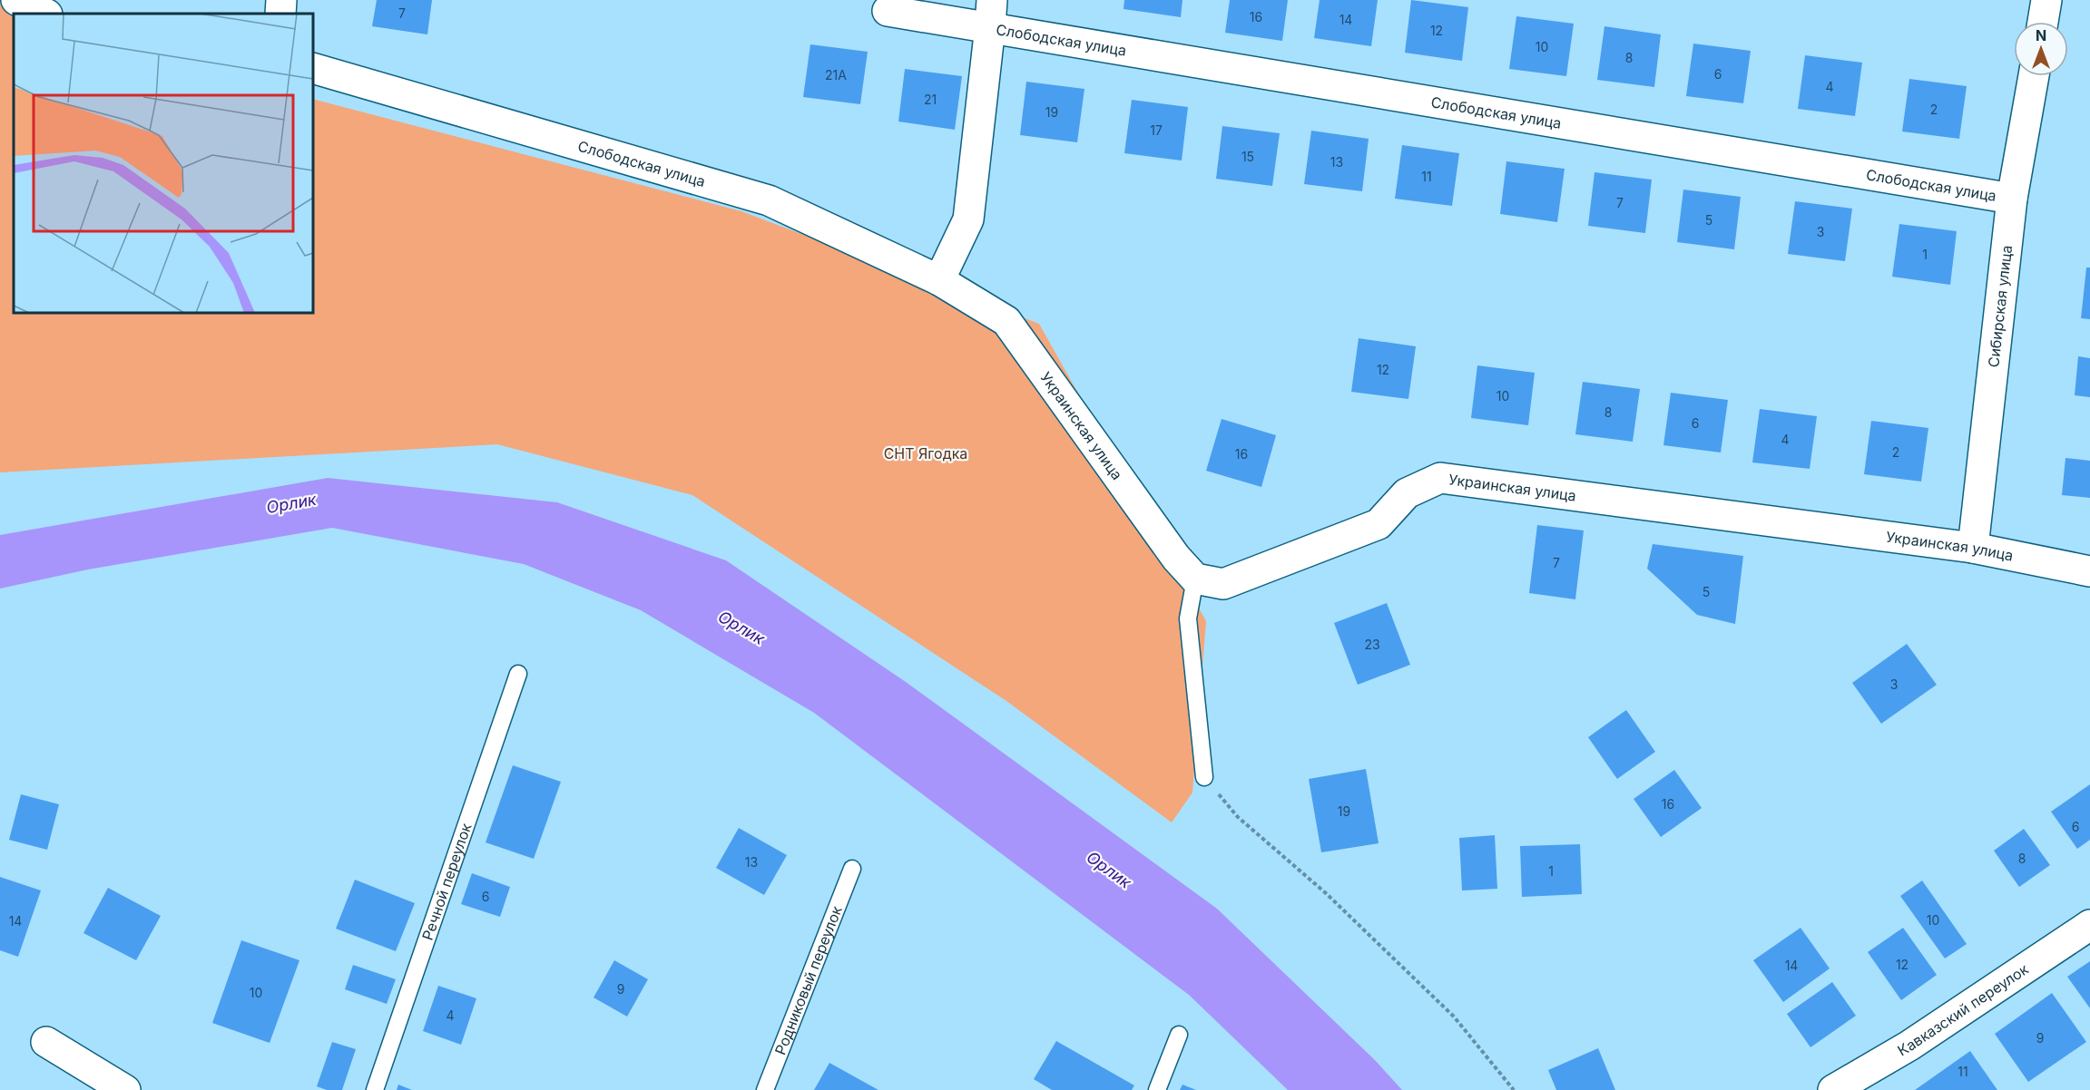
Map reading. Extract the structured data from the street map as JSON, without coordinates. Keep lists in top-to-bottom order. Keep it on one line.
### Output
{"streets":{"street":["Слободская улица","Сибирская улица","Украинская улица","Кавказский переулок"],"lane":["Речной переулок","Родниковый переулок"]},"crossings":[["Слободская улица","Сибирская улица"],["Слободская улица","Украинская улица"],["Сибирская улица","Украинская улица"]],"water":["Орлик"],"parks":["СНТ Ягодка"],"house_numbers":["7","16","14","12","10","8","6","21А","4","21","2","19","17","15","13","11","7","5","3","1","12","10","8","6","4","2","16","7","5","23","3","16","19","6","8","13","1","6","10","14","12","14","9","10","4","9","11"],"north":"top"}
